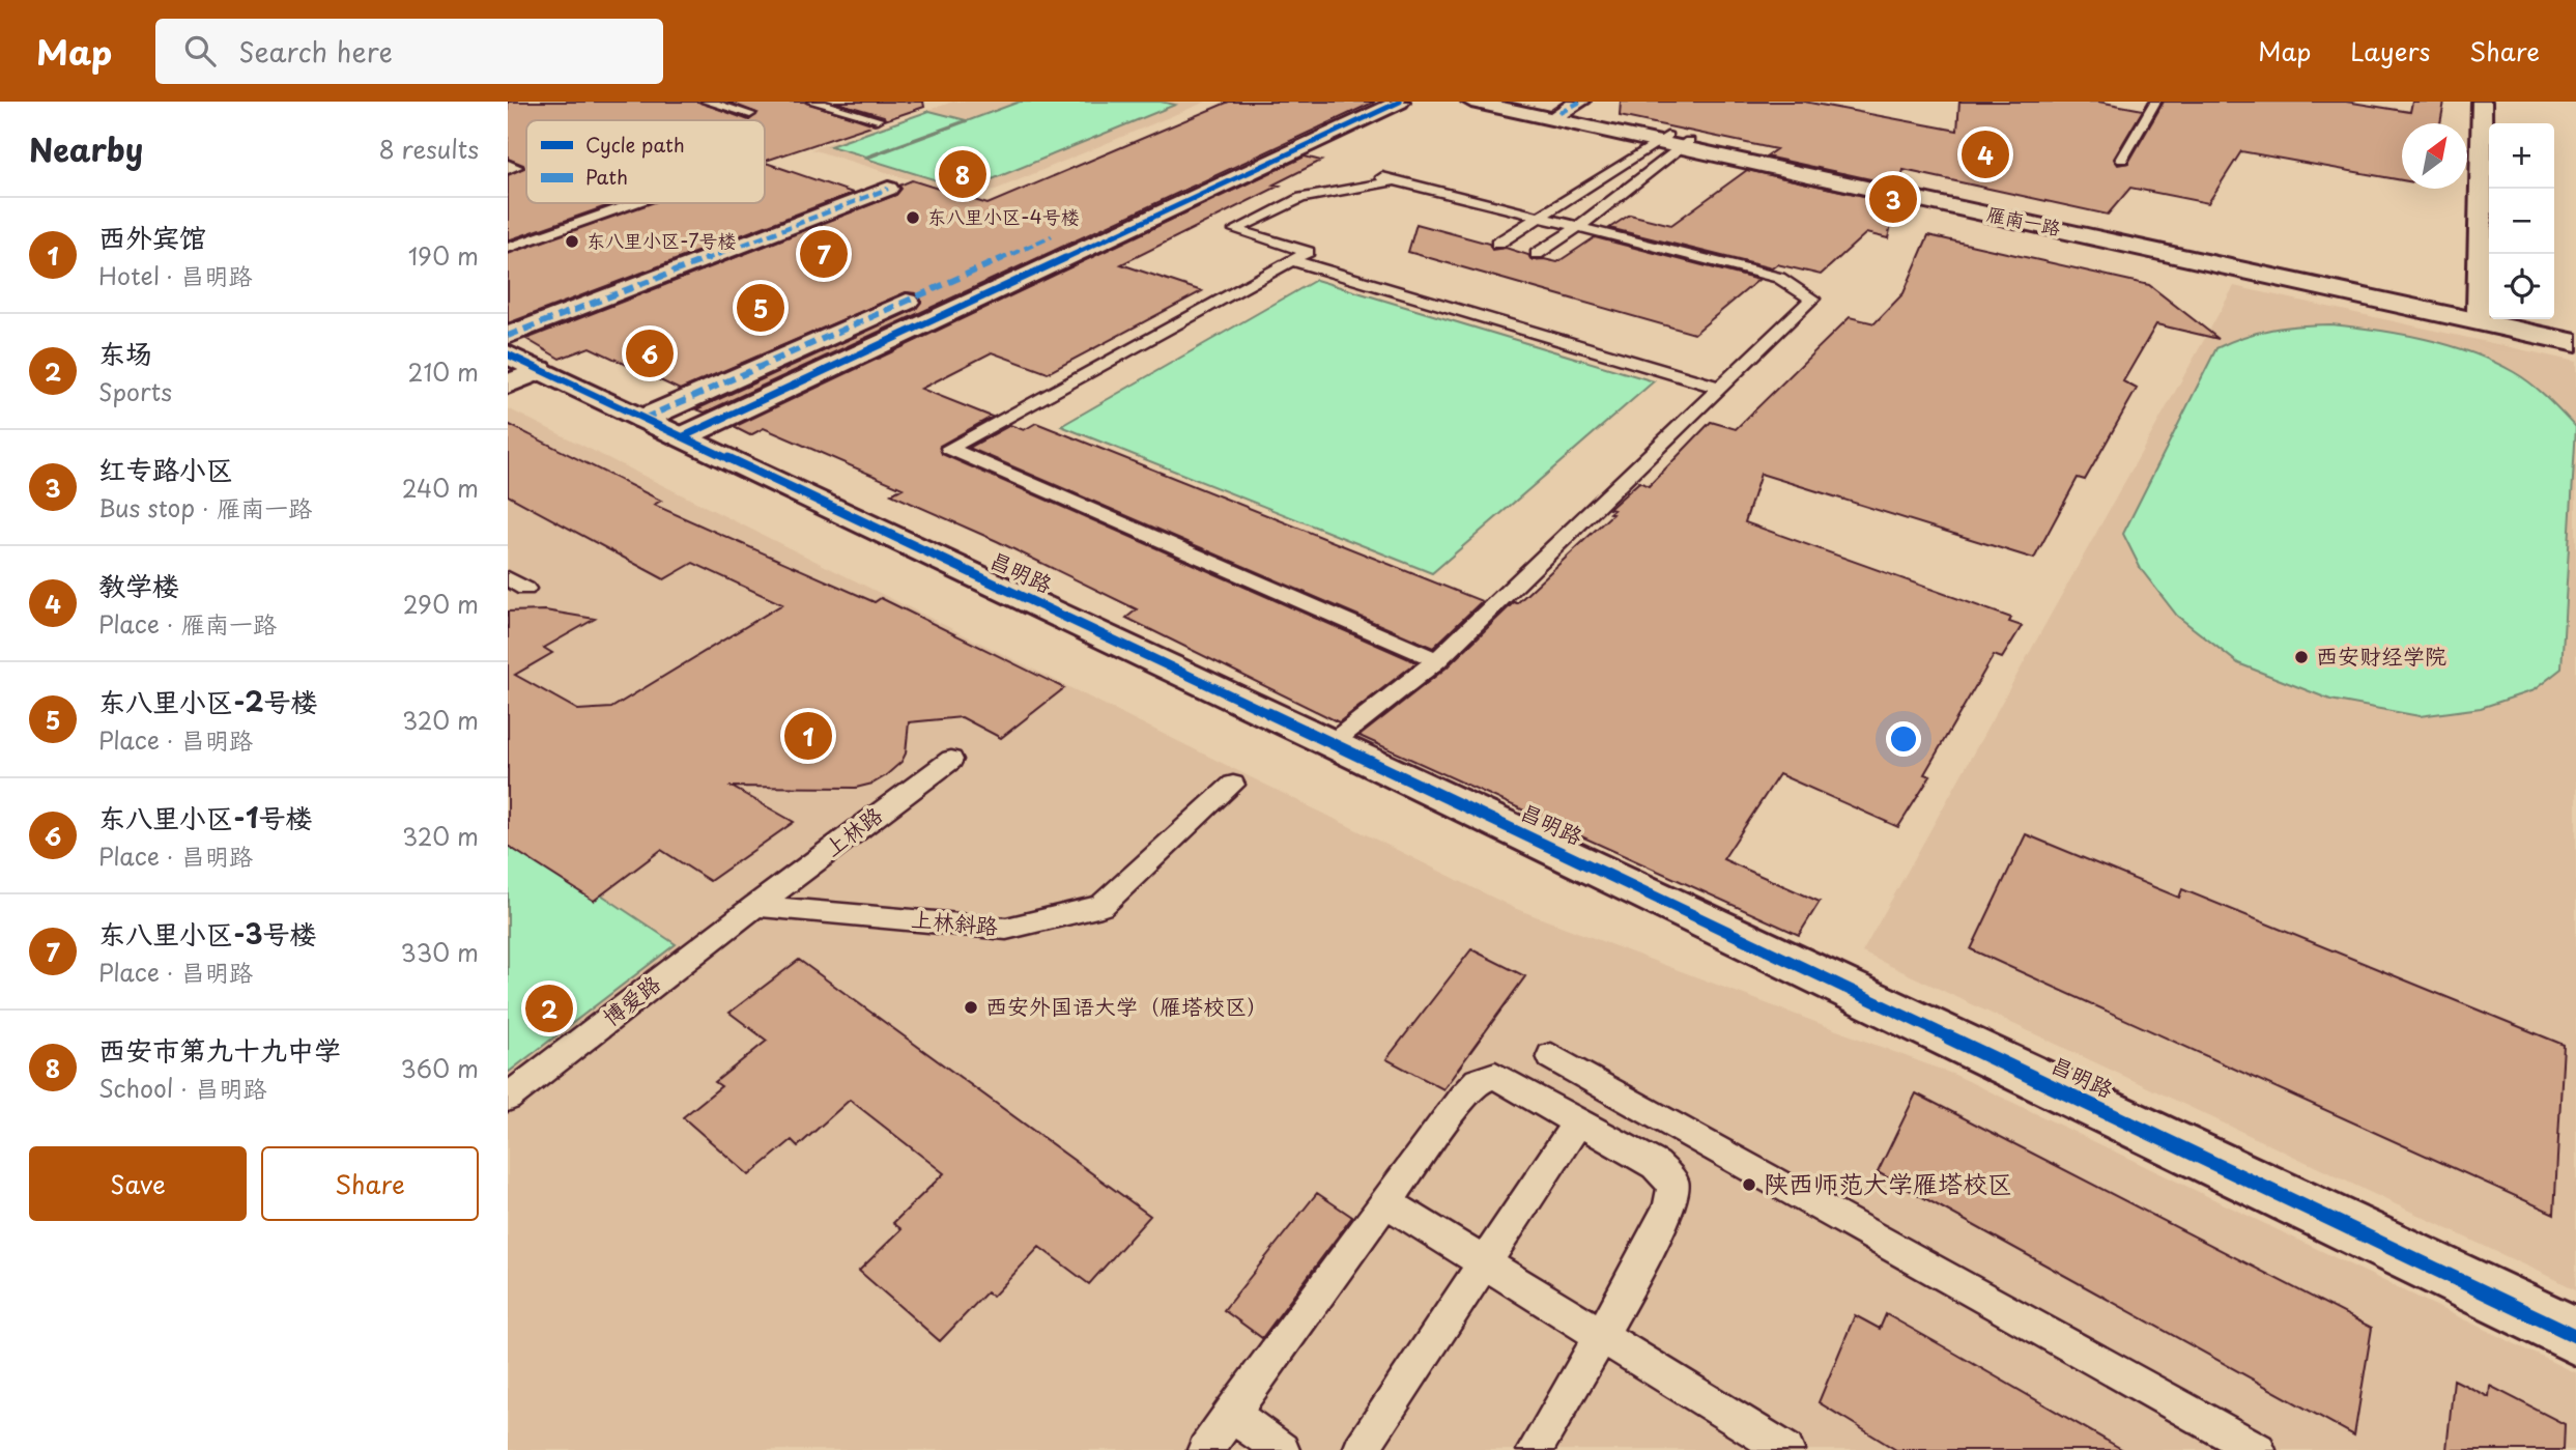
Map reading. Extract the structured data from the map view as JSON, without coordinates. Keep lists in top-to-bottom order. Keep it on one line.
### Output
{"streets":{"street":["雁南一路","昌明路"],"lane":["上林路","上林斜路","博爱路"]},"crossings":[["上林路","上林斜路"],["上林路","博爱路"],["上林斜路","博爱路"]],"places":["东八里小区-4号楼","东八里小区-7号楼","西安财经学院","西安外国语大学（雁塔校区）","陕西师范大学雁塔校区"],"legend":["Cycle path","Path"],"north":"top right","page":{"header":"Map","search":"Search here","nav":["Map","Layers","Share"],"heading":["Nearby","8 results"],"map_buttons":["+","−"],"pins":["4","8","3","7","5","6","1","2"],"list":[{"mark":"1","name":"西外宾馆","note":"Hotel · 昌明路","value":"190 m"},{"mark":"2","name":"东场","note":"Sports","value":"210 m"},{"mark":"3","name":"红专路小区","note":"Bus stop · 雁南一路","value":"240 m"},{"mark":"4","name":"教学楼","note":"Place · 雁南一路","value":"290 m"},{"mark":"5","name":"东八里小区-2号楼","note":"Place · 昌明路","value":"320 m"},{"mark":"6","name":"东八里小区-1号楼","note":"Place · 昌明路","value":"320 m"},{"mark":"7","name":"东八里小区-3号楼","note":"Place · 昌明路","value":"330 m"},{"mark":"8","name":"西安市第九十九中学","note":"School · 昌明路","value":"360 m"}],"buttons":["Save","Share"]}}
